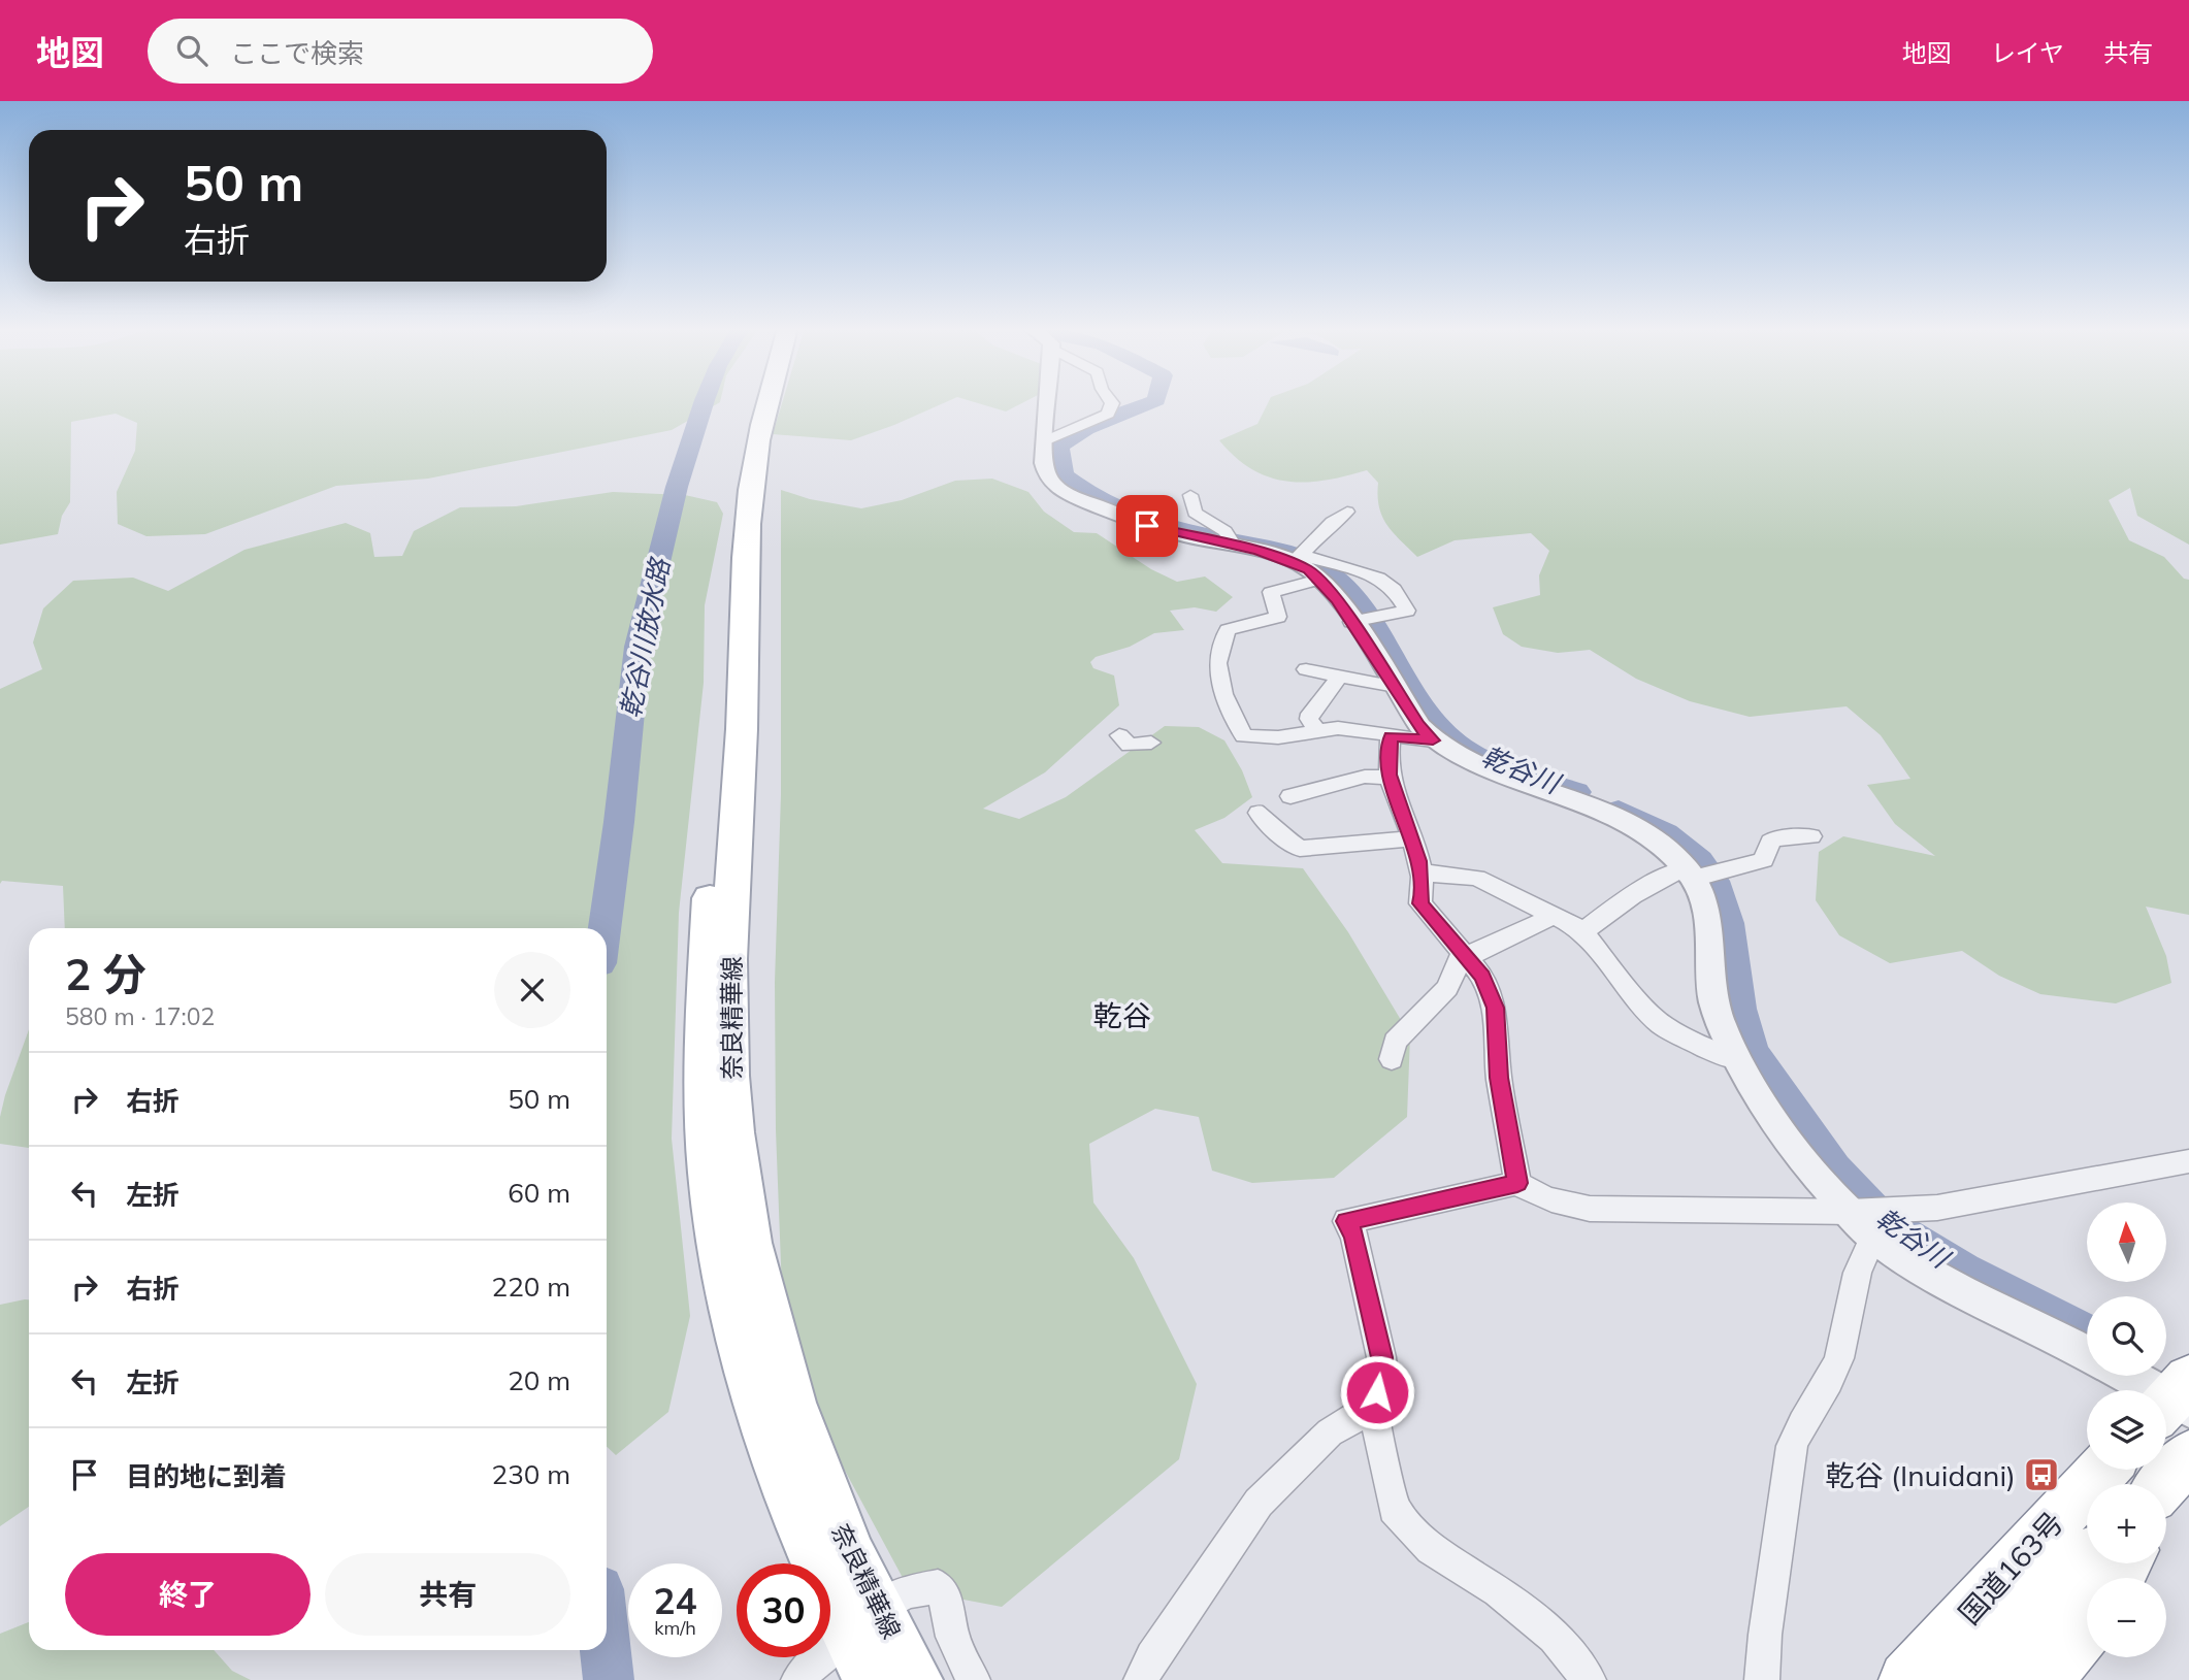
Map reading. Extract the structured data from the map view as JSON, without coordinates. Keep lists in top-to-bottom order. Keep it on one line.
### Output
{"streets":{"highway":["国道163号"],"main road":["奈良精華線"]},"districts":["乾谷"],"water":["乾谷川放水路","乾谷川"],"places":{"bus stop":["乾谷 (Inuidani)"]},"north":"top","page":{"header":"地図","search":"ここで検索","nav":["地図","レイヤ","共有"],"turn":["50 m","右折"],"heading":["2 分","580 m · 17:02"],"list":[{"name":"右折","value":"50 m"},{"name":"左折","value":"60 m"},{"name":"右折","value":"220 m"},{"name":"左折","value":"20 m"},{"name":"目的地に到着","value":"230 m"}],"map_buttons":["+","−"],"buttons":["終了","共有"],"speed":"24 km/h","limit":"30"}}
